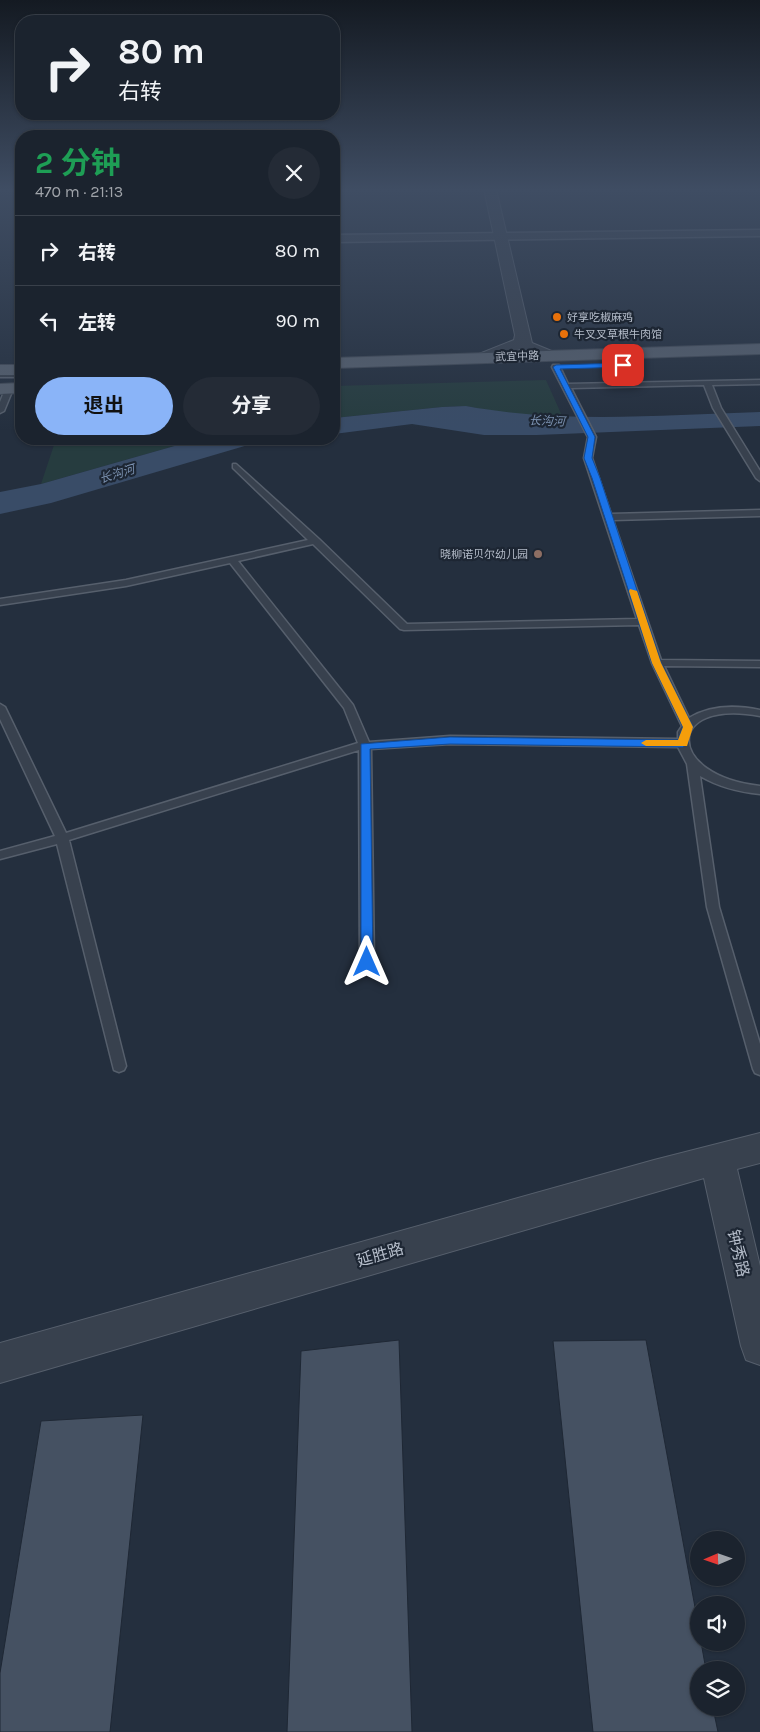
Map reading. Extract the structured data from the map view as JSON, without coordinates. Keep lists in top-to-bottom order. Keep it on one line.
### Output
{"streets":{"main road":["武宜中路"],"street":["钟秀路","延胜路"]},"crossings":[["钟秀路","延胜路"]],"water":["长沟河"],"places":["好享吃椒麻鸡","牛叉叉草根牛肉馆","晓柳诺贝尔幼儿园"],"north":"left","page":{"turn":["80 m","右转"],"heading":["2 分钟","470 m · 21:13"],"list":[{"name":"右转","value":"80 m"},{"name":"左转","value":"90 m"}],"buttons":["退出","分享"]}}
